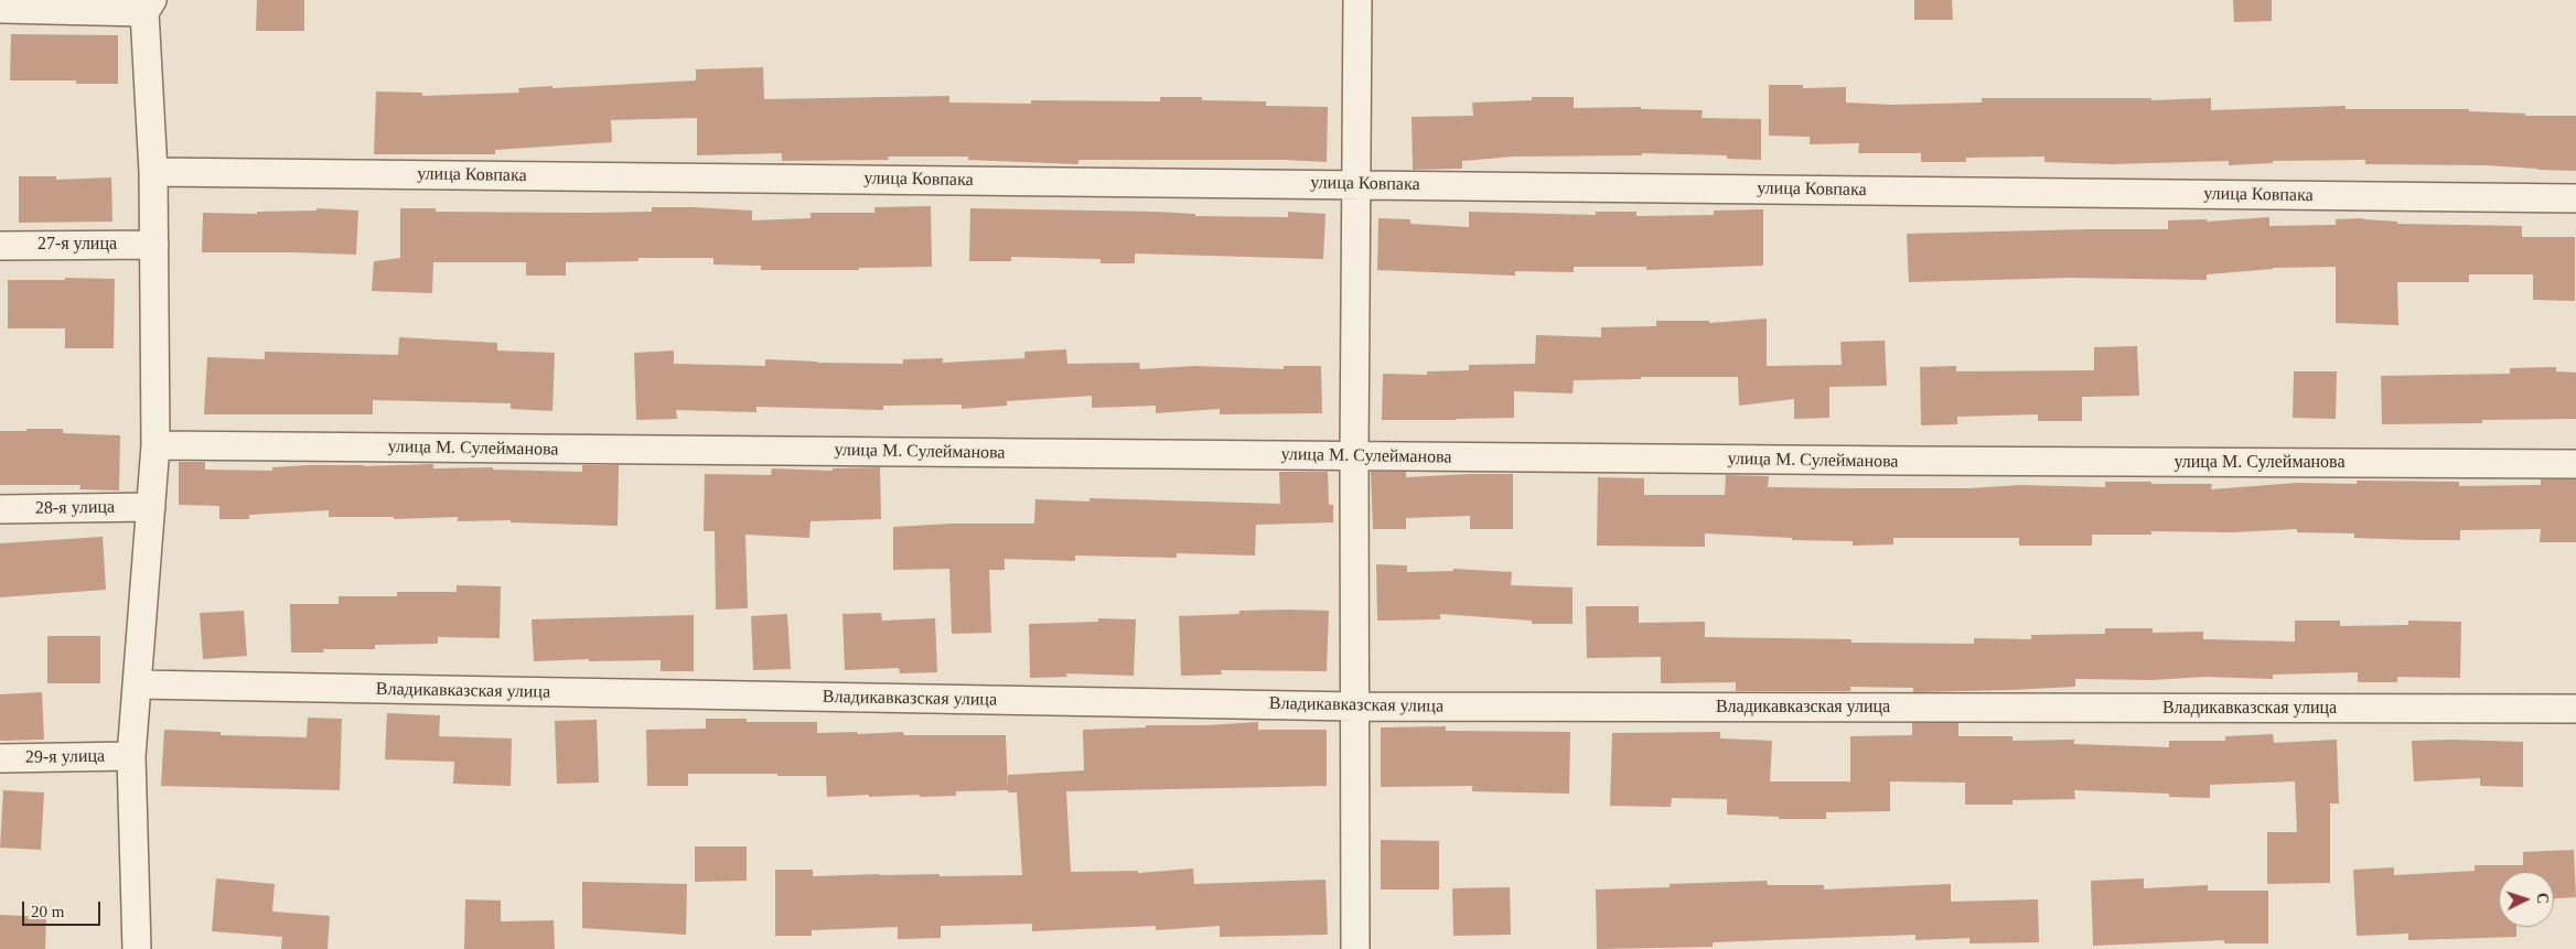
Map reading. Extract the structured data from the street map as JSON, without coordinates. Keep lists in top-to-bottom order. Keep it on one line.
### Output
{"streets":{"street":["улица Ковпака","27-я улица","улица М. Сулейманова","28-я улица","Владикавказская улица","29-я улица"]},"scale_bar":"20 m","north":"right"}
